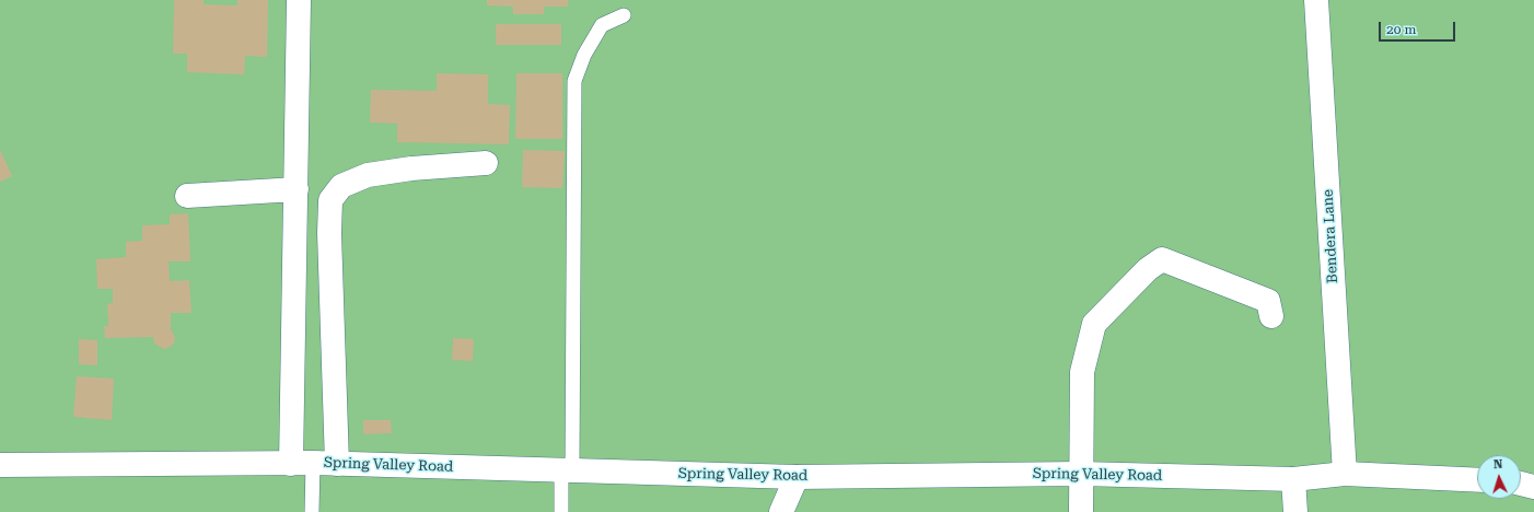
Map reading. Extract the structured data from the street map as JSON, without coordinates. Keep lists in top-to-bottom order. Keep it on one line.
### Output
{"streets":{"street":["Bendera Lane","Spring Valley Road"]},"crossings":[["Bendera Lane","Spring Valley Road"]],"scale_bar":"20 m","north":"top"}
